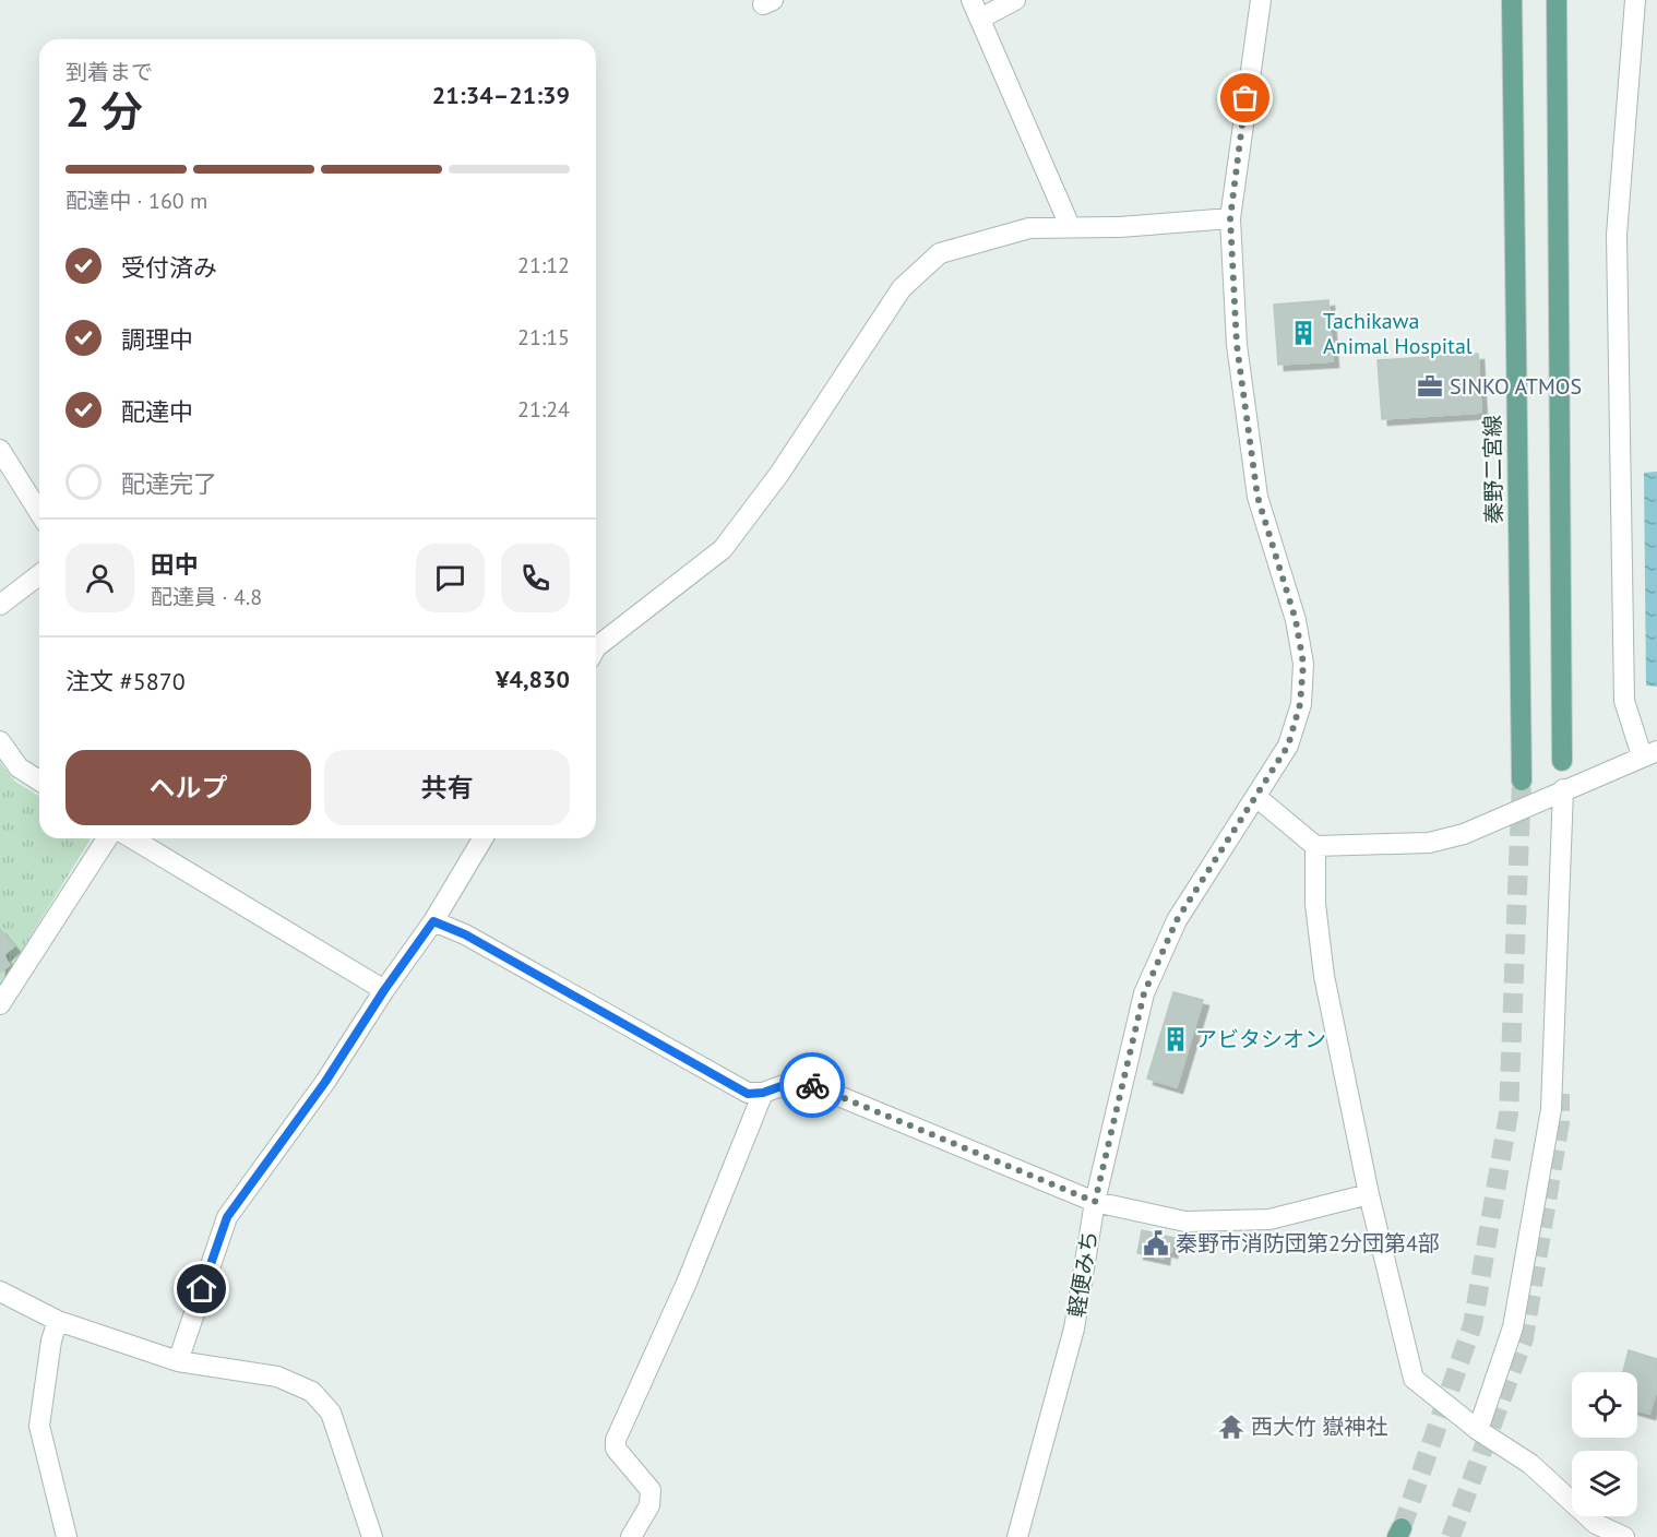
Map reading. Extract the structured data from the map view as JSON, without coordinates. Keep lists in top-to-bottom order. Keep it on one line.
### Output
{"streets":{"main road":["秦野二宮線"],"street":["軽便みち"]},"places":{"building":["Tachikawa Animal Hospital","アビタシオン"],"office":["SINKO ATMOS"],"public building":["秦野市消防団第2分団第4部"],"temple":["西大竹 嶽神社"]},"page":{"heading":["2 分","到着まで","21:34–21:39"],"panel":["田中","配達員 · 4.8","注文 #5870","¥4,830"],"bar":"配達中 · 160 m","list":[["受付済み","21:12"],["調理中","21:15"],["配達中","21:24"],"配達完了"],"buttons":["ヘルプ","共有"]}}
